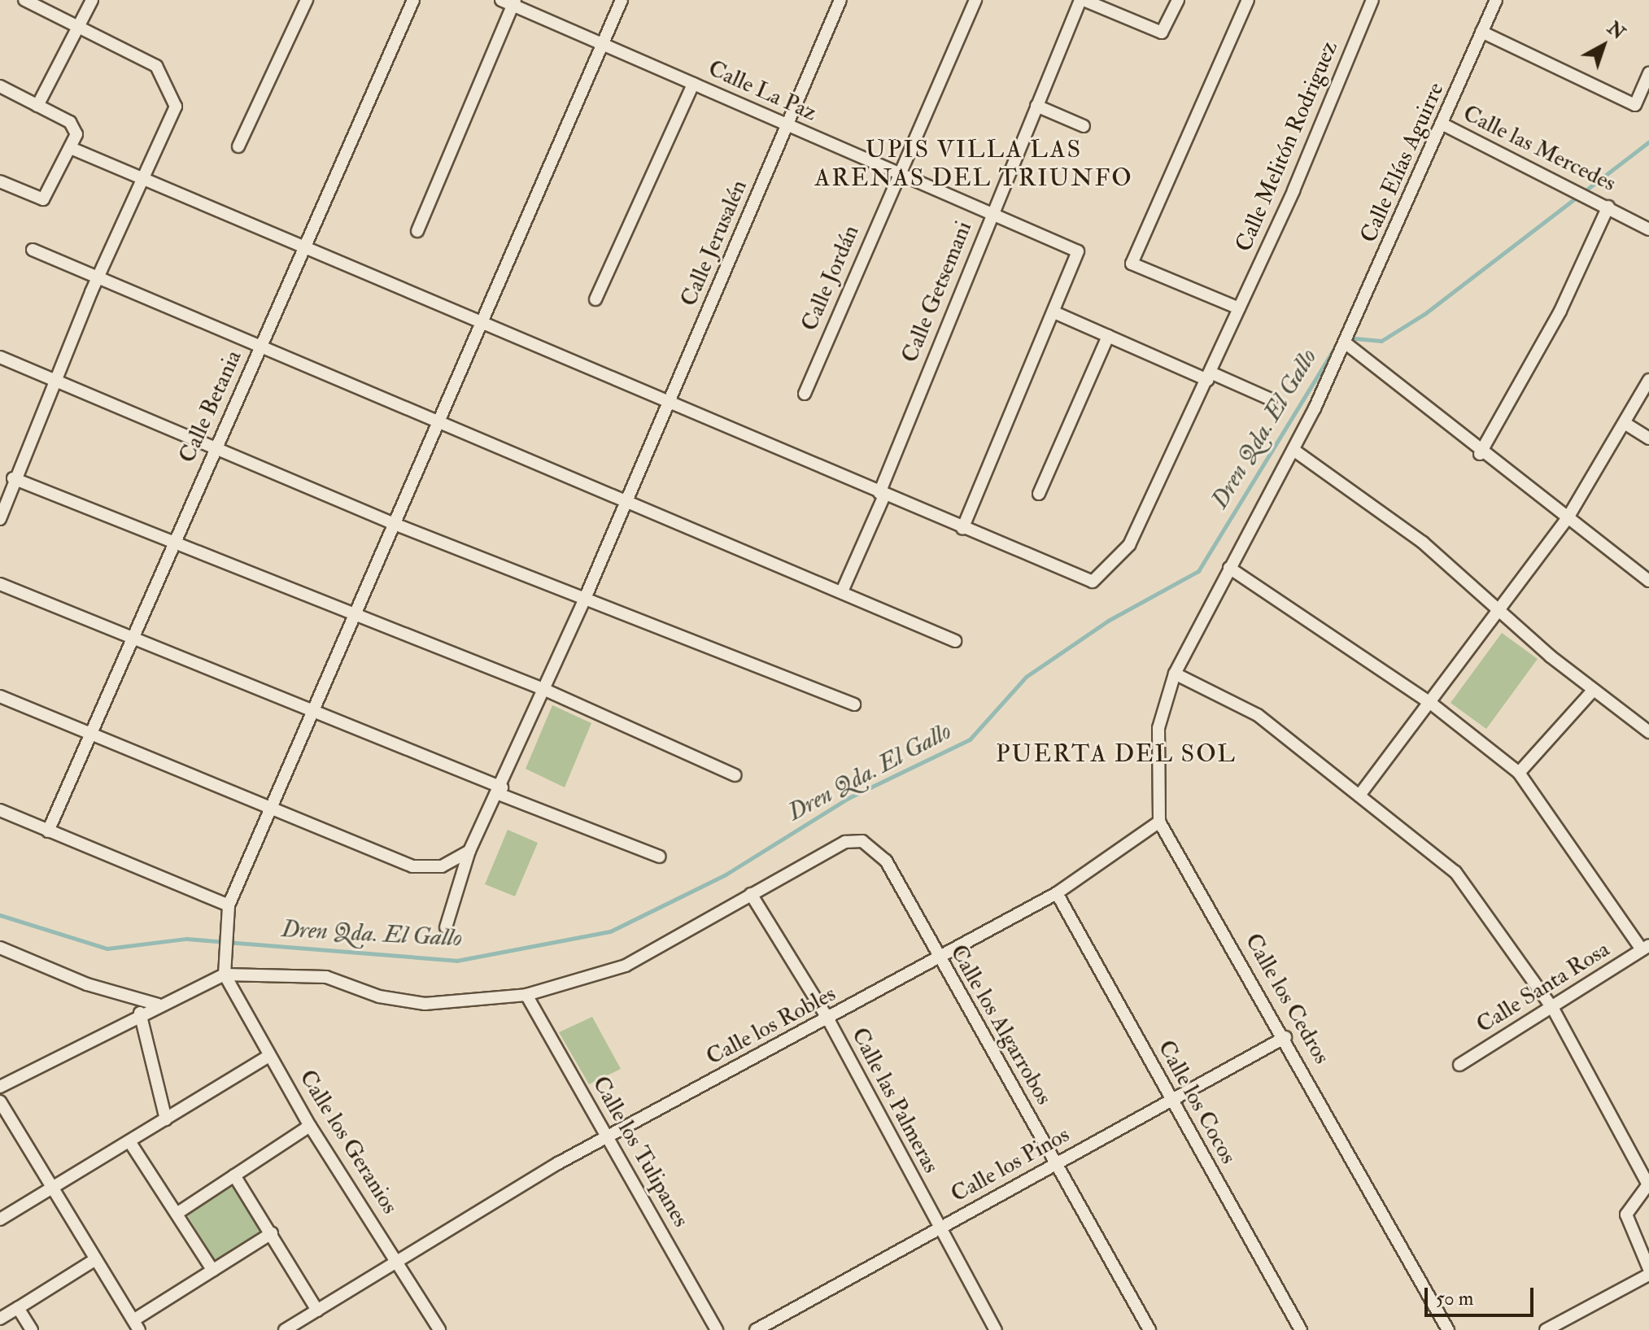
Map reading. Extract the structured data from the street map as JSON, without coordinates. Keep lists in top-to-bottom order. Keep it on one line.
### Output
{"streets":{"street":["Calle La Paz","Calle Melitón Rodriguez","Calle las Mercedes","Calle Elías Aguirre","Calle Jerusalén","Calle Jordán","Calle Getsemani","Calle Betania","Calle Santa Rosa","Calle los Cedros","Calle los Algarrobos","Calle los Robles","Calle las Palmeras","Calle los Cocos","Calle los Geranios","Calle los Tulipanes","Calle los Pinos"]},"crossings":[["Calle La Paz","Calle Jerusalén"],["Calle La Paz","Calle Jordán"],["Calle La Paz","Calle Getsemani"],["Calle las Mercedes","Calle Elías Aguirre"],["Calle Elías Aguirre","Calle los Cedros"],["Calle los Cedros","Calle los Robles"],["Calle los Cedros","Calle los Pinos"],["Calle los Algarrobos","Calle los Robles"],["Calle los Algarrobos","Calle las Palmeras"],["Calle los Algarrobos","Calle los Pinos"],["Calle los Robles","Calle las Palmeras"],["Calle los Robles","Calle los Cocos"],["Calle los Robles","Calle los Geranios"],["Calle los Robles","Calle los Tulipanes"],["Calle las Palmeras","Calle los Pinos"],["Calle los Cocos","Calle los Pinos"]],"districts":["UPIS VILLA LAS ARENAS DEL TRIUNFO","PUERTA DEL SOL"],"water":["Dren Qda. El Gallo"],"scale_bar":"50 m","north":"top right"}
